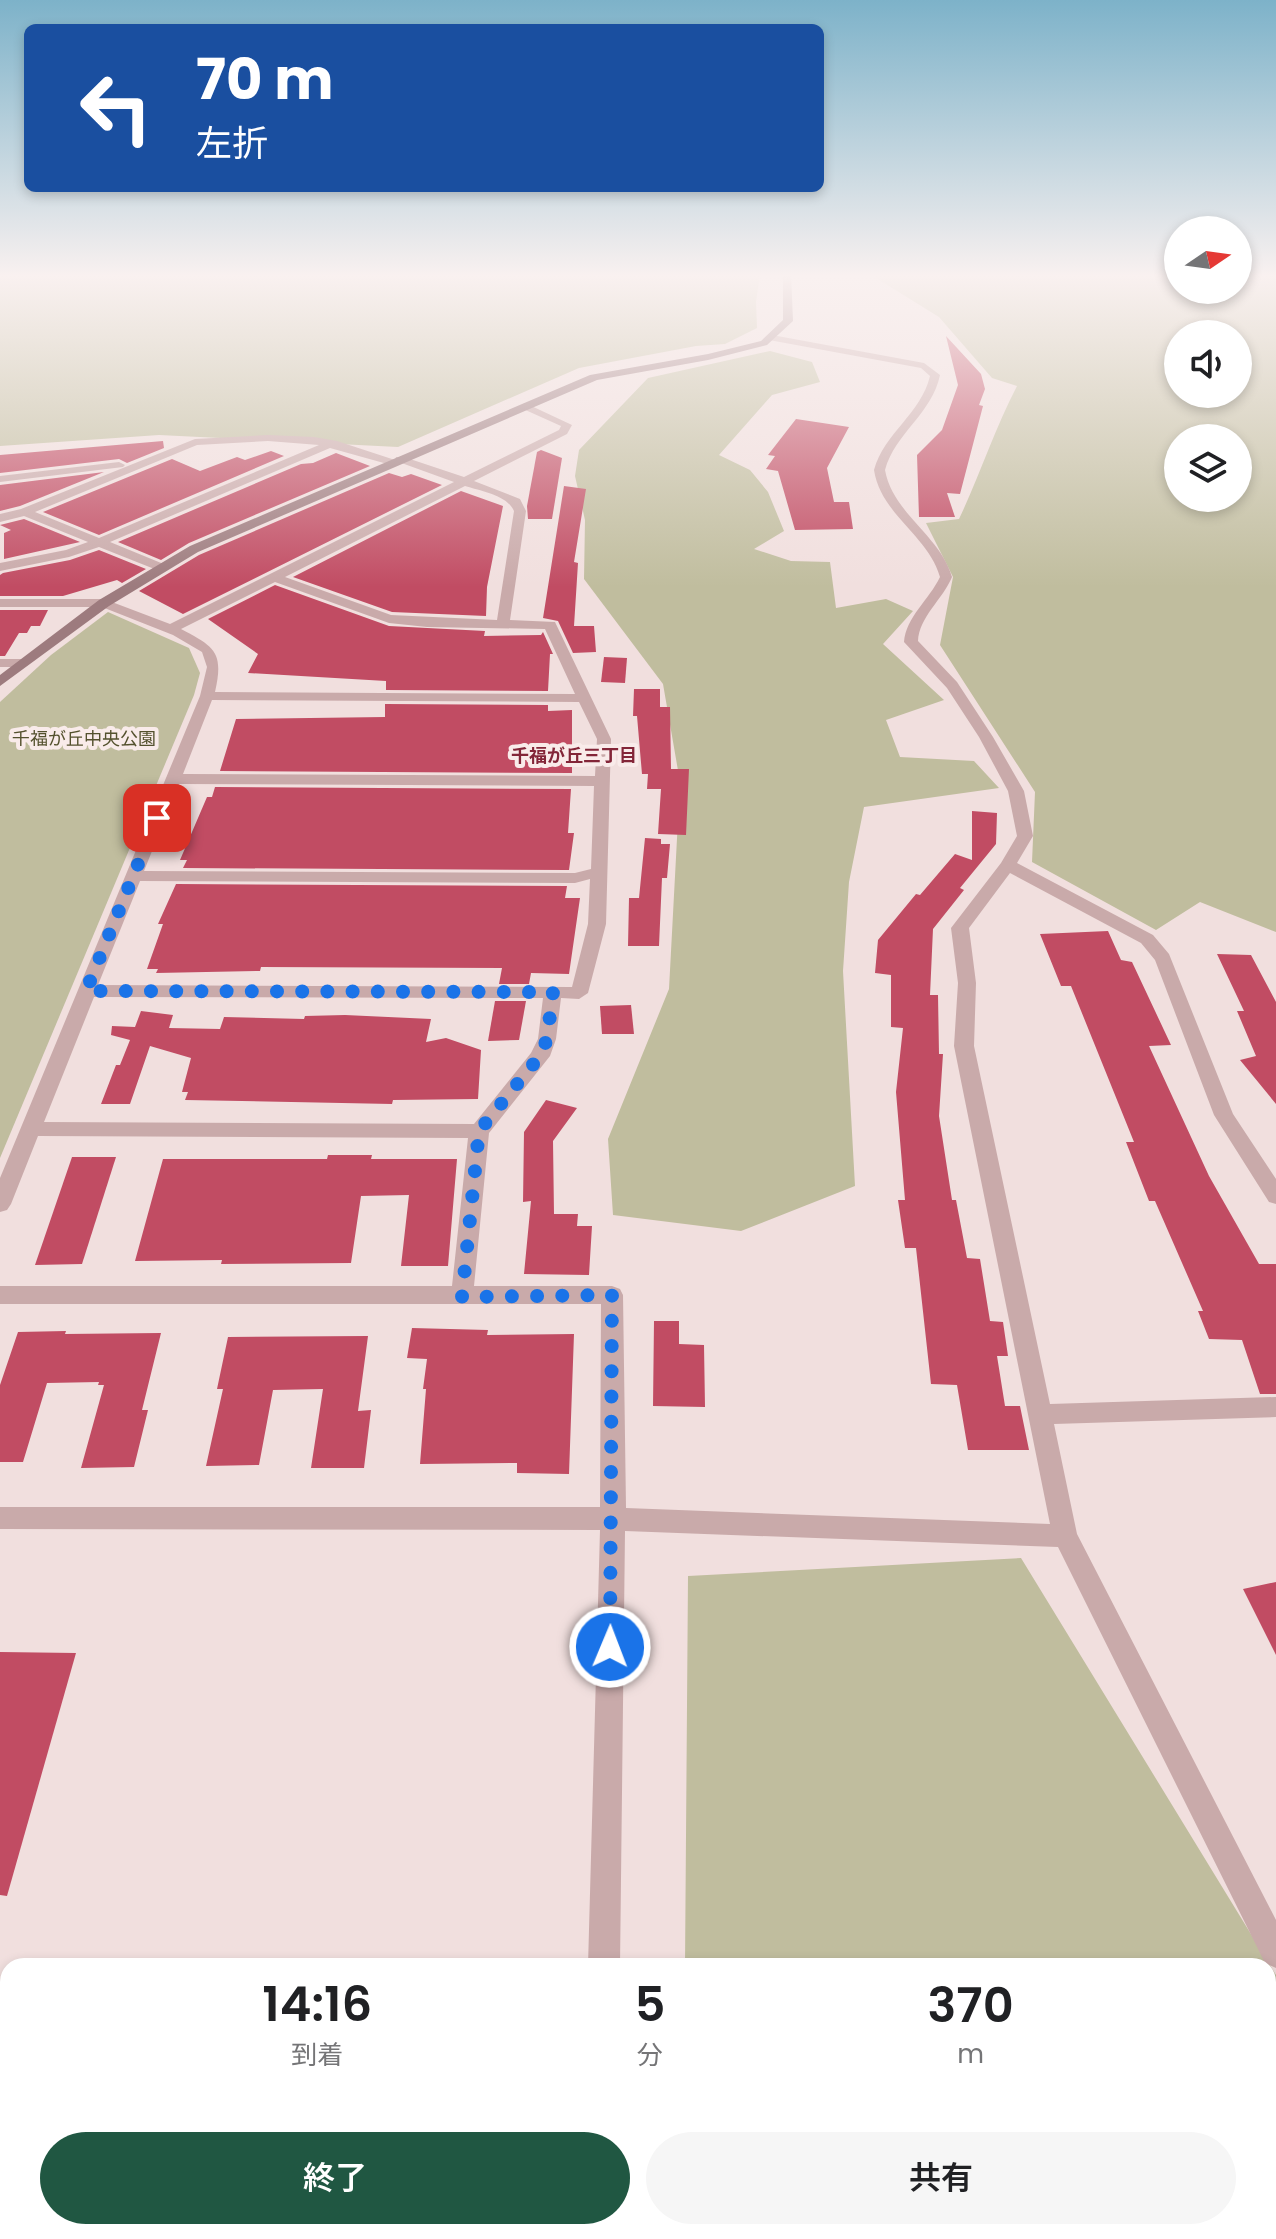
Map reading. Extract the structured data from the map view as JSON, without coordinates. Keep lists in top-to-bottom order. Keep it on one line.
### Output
{"districts":["千福が丘三丁目"],"parks":["千福が丘中央公園"],"north":"right","page":{"turn":["70 m","左折"],"eta":["14:16","到着","5","分","370","m"],"buttons":["終了","共有"]}}
